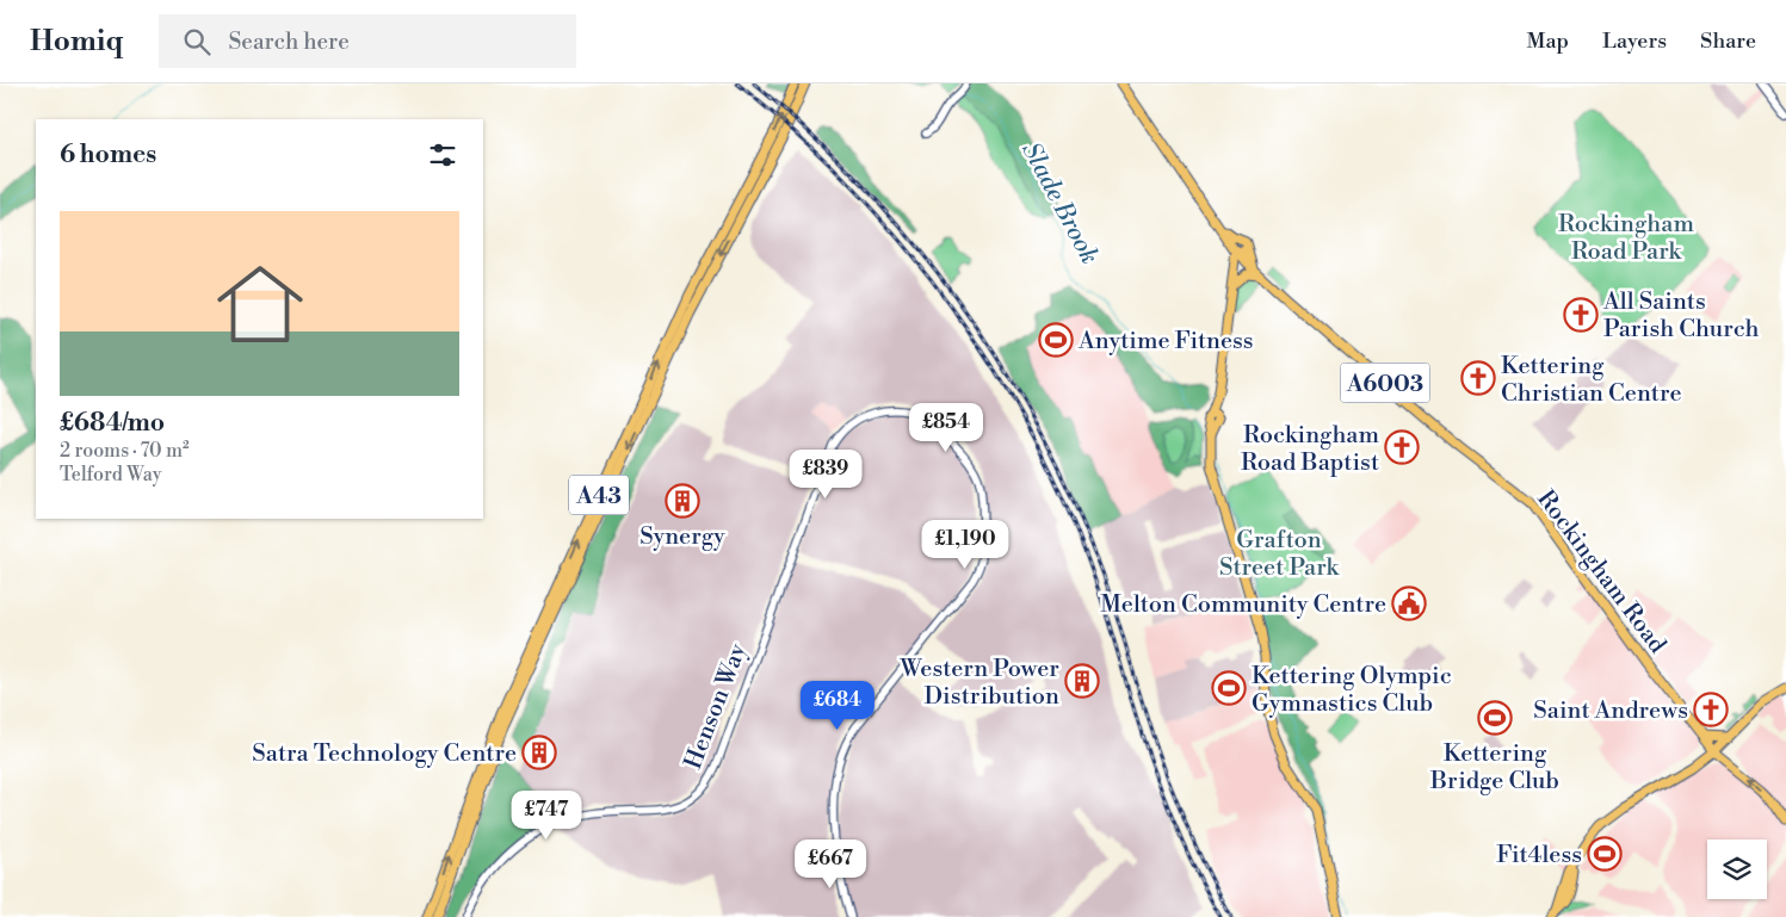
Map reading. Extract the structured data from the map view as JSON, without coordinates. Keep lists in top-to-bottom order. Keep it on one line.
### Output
{"streets":{"main road":["A6003","A43","Rockingham Road"],"street":["Henson Way"]},"water":["Slade Brook"],"parks":["Rockingham Road Park","Grafton Street Park"],"places":{"church":["All Saints Parish Church","Kettering Christian Centre","Rockingham Road Baptist","Saint Andrews"],"sports":["Anytime Fitness","Kettering Olympic Gymnastics Club","Kettering Bridge Club","Fit4less"],"building":["Synergy","Western Power Distribution","Satra Technology Centre"],"public building":["Melton Community Centre"]},"page":{"header":"Homiq","search":"Search here","nav":["Map","Layers","Share"],"heading":"6 homes","list":[{"name":"£684/mo","note":"2 rooms · 70 m² · Telford Way"}],"price":["£854","£839","£1,190","£684","£747","£667"]}}
